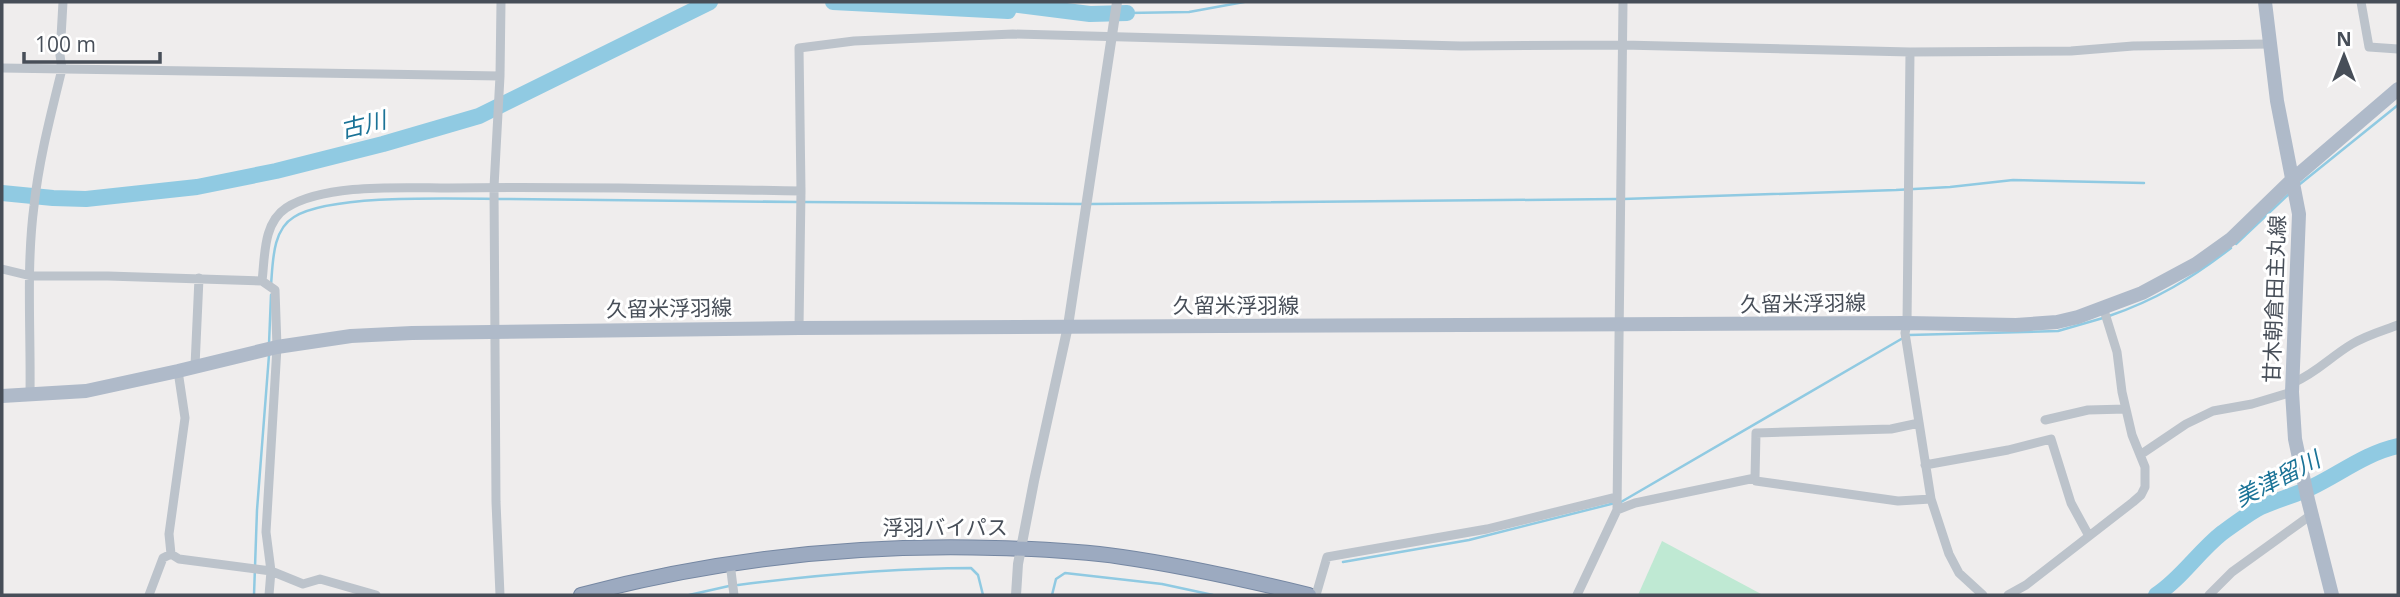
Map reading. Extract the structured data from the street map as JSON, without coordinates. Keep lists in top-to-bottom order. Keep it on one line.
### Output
{"streets":{"highway":["浮羽バイパス"],"main road":["甘木朝倉田主丸線","久留米浮羽線"]},"crossings":[["甘木朝倉田主丸線","久留米浮羽線"]],"water":["古川","美津留川"],"scale_bar":"100 m","north":"top"}
